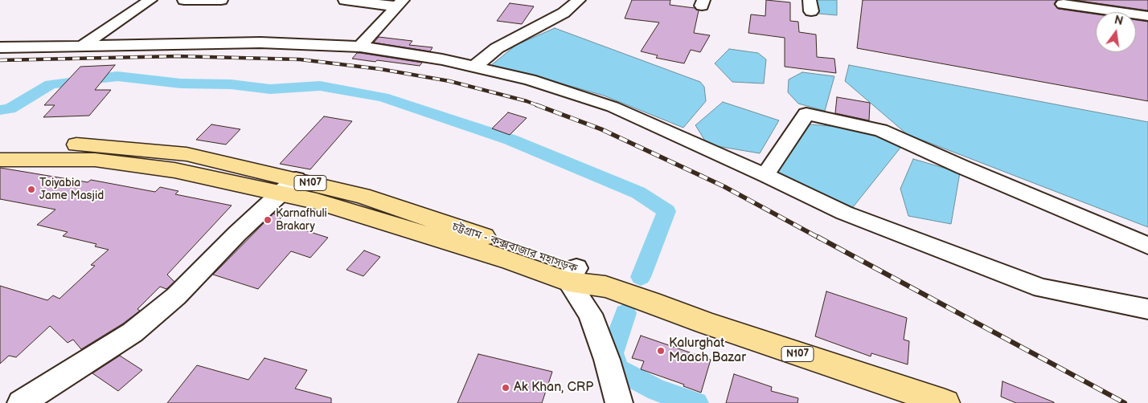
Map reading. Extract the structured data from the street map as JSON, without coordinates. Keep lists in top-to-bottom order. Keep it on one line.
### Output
{"streets":{"highway":["N107","চট্টগ্রাম - কক্সবাজার মহাসড়ক"]},"places":["Toiyabia Jame Masjid","Karnafhuli Brakary","Kalurghat Maach Bazar","Ak Khan, CRP"],"north":"top"}
